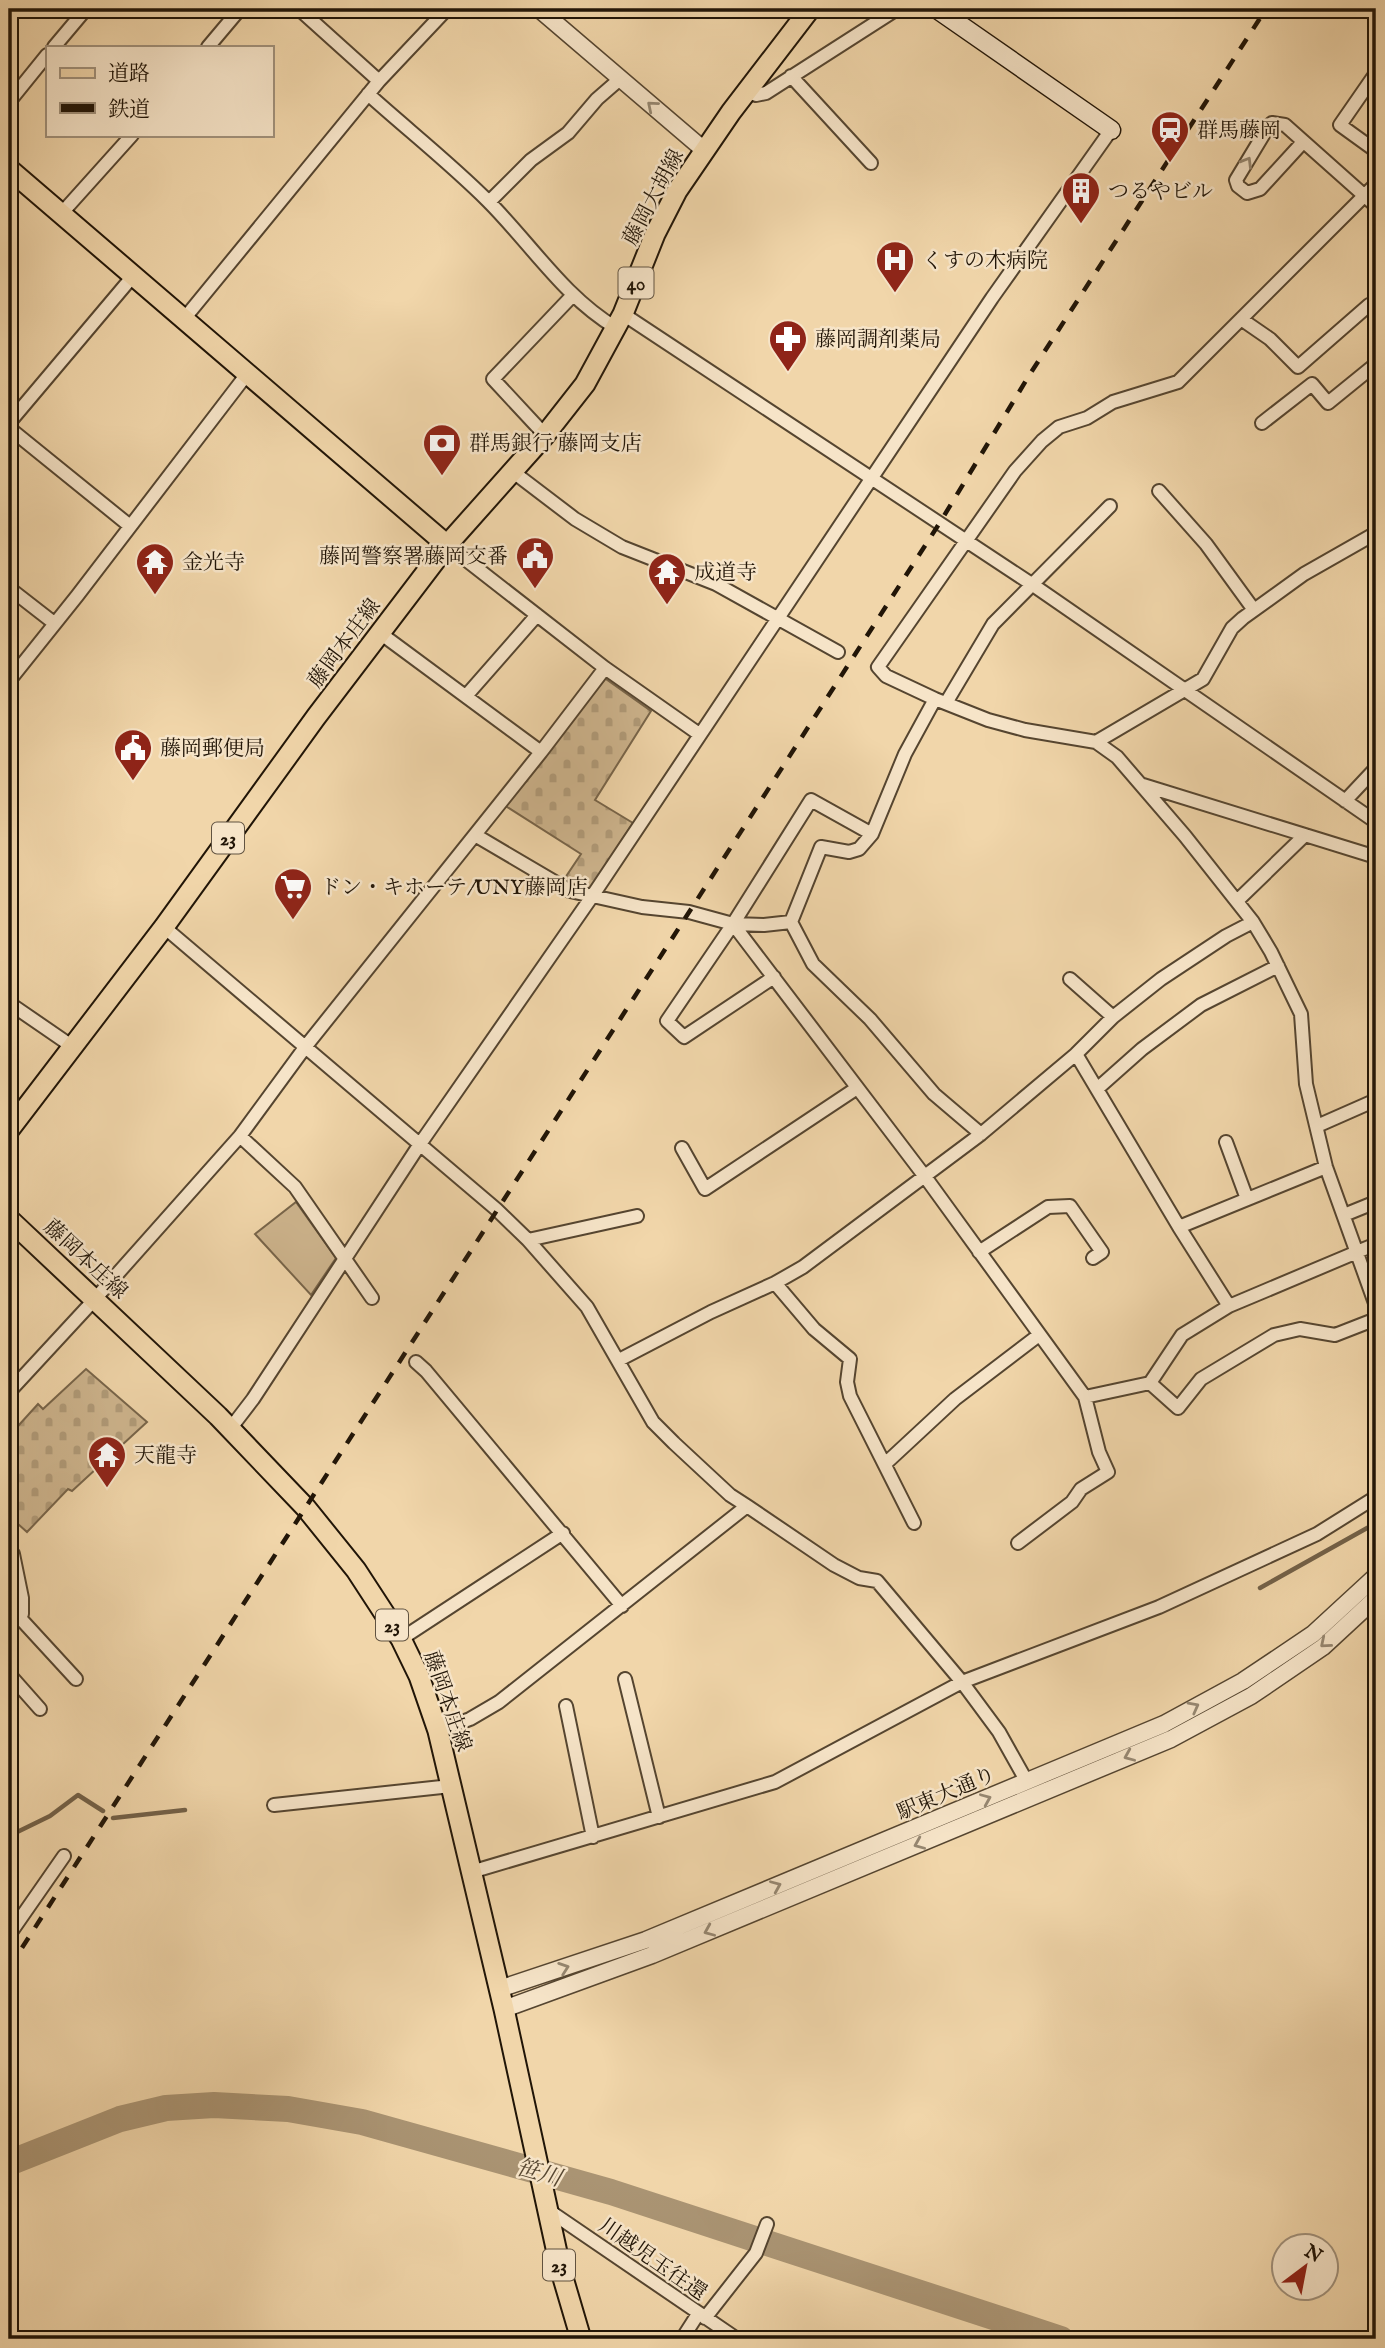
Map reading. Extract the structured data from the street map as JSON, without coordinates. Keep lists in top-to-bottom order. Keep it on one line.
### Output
{"streets":{"main road":["藤岡大胡線","40","藤岡本庄線","23"],"street":["駅東大通り","川越児玉往還"]},"crossings":[["藤岡大胡線","藤岡本庄線"],["藤岡本庄線","駅東大通り"],["藤岡本庄線","川越児玉往還"]],"water":["笹川"],"places":{"station":["群馬藤岡"],"building":["つるやビル"],"hospital":["くすの木病院"],"pharmacy":["藤岡調剤薬局"],"bank":["群馬銀行 藤岡支店"],"public building":["藤岡警察署藤岡交番","藤岡郵便局"],"temple":["金光寺","成道寺","天龍寺"],"supermarket":["ドン・キホーテ/UNY藤岡店"]},"legend":["道路","鉄道"],"north":"top right"}
